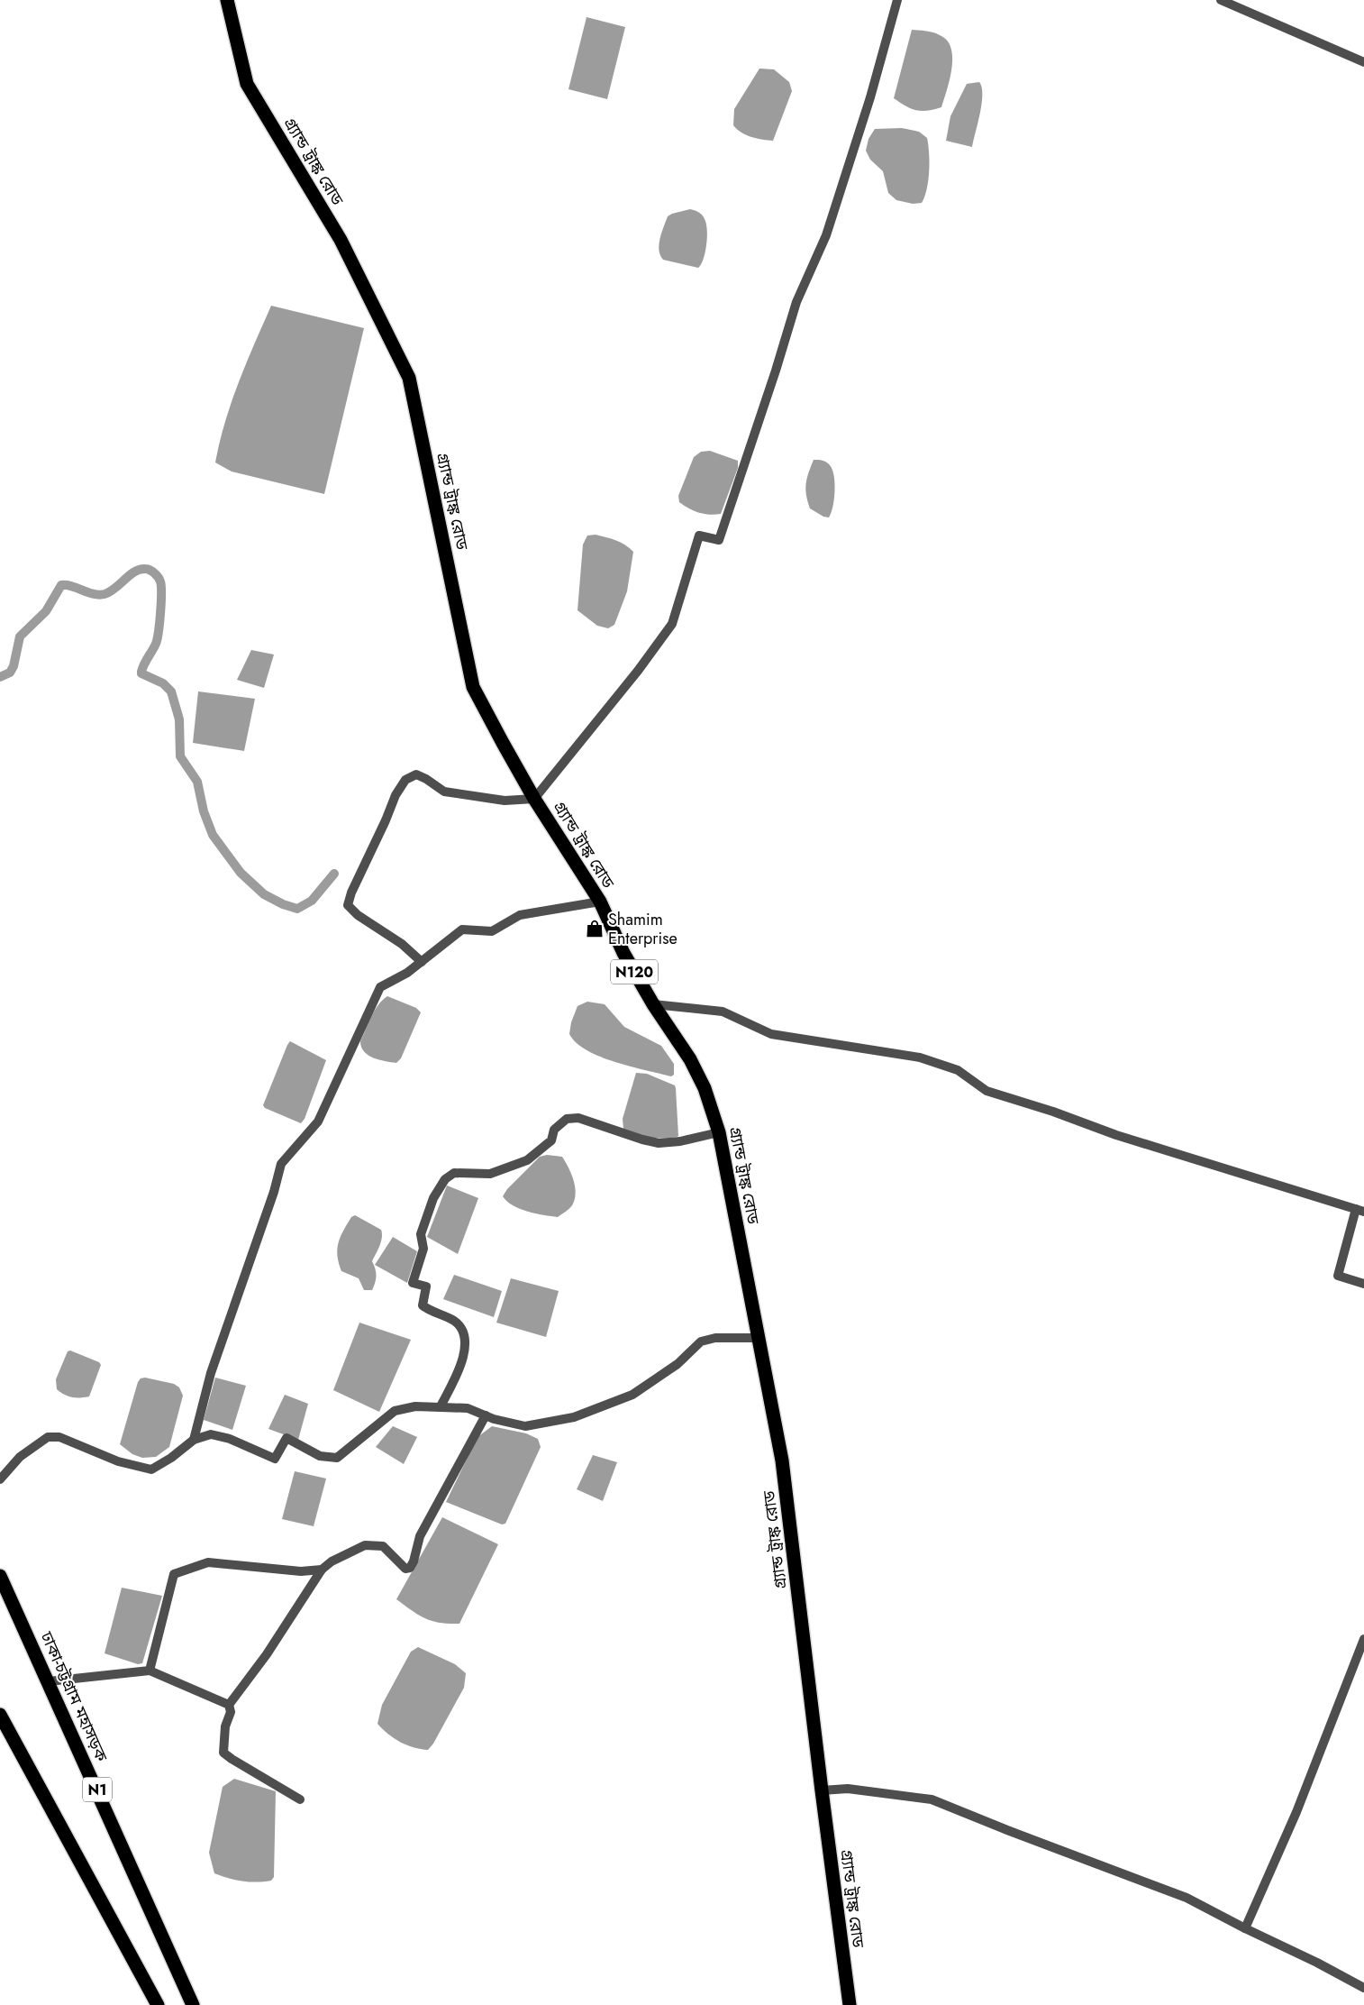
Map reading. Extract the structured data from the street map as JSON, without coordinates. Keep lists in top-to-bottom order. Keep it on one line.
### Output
{"streets":{"highway":["গ্র্যান্ড ট্রাঙ্ক রোড","N120","ঢাকা-চট্টগ্রাম মহাসড়ক","N1"]},"places":{"shop":["Shamim Enterprise"]}}
